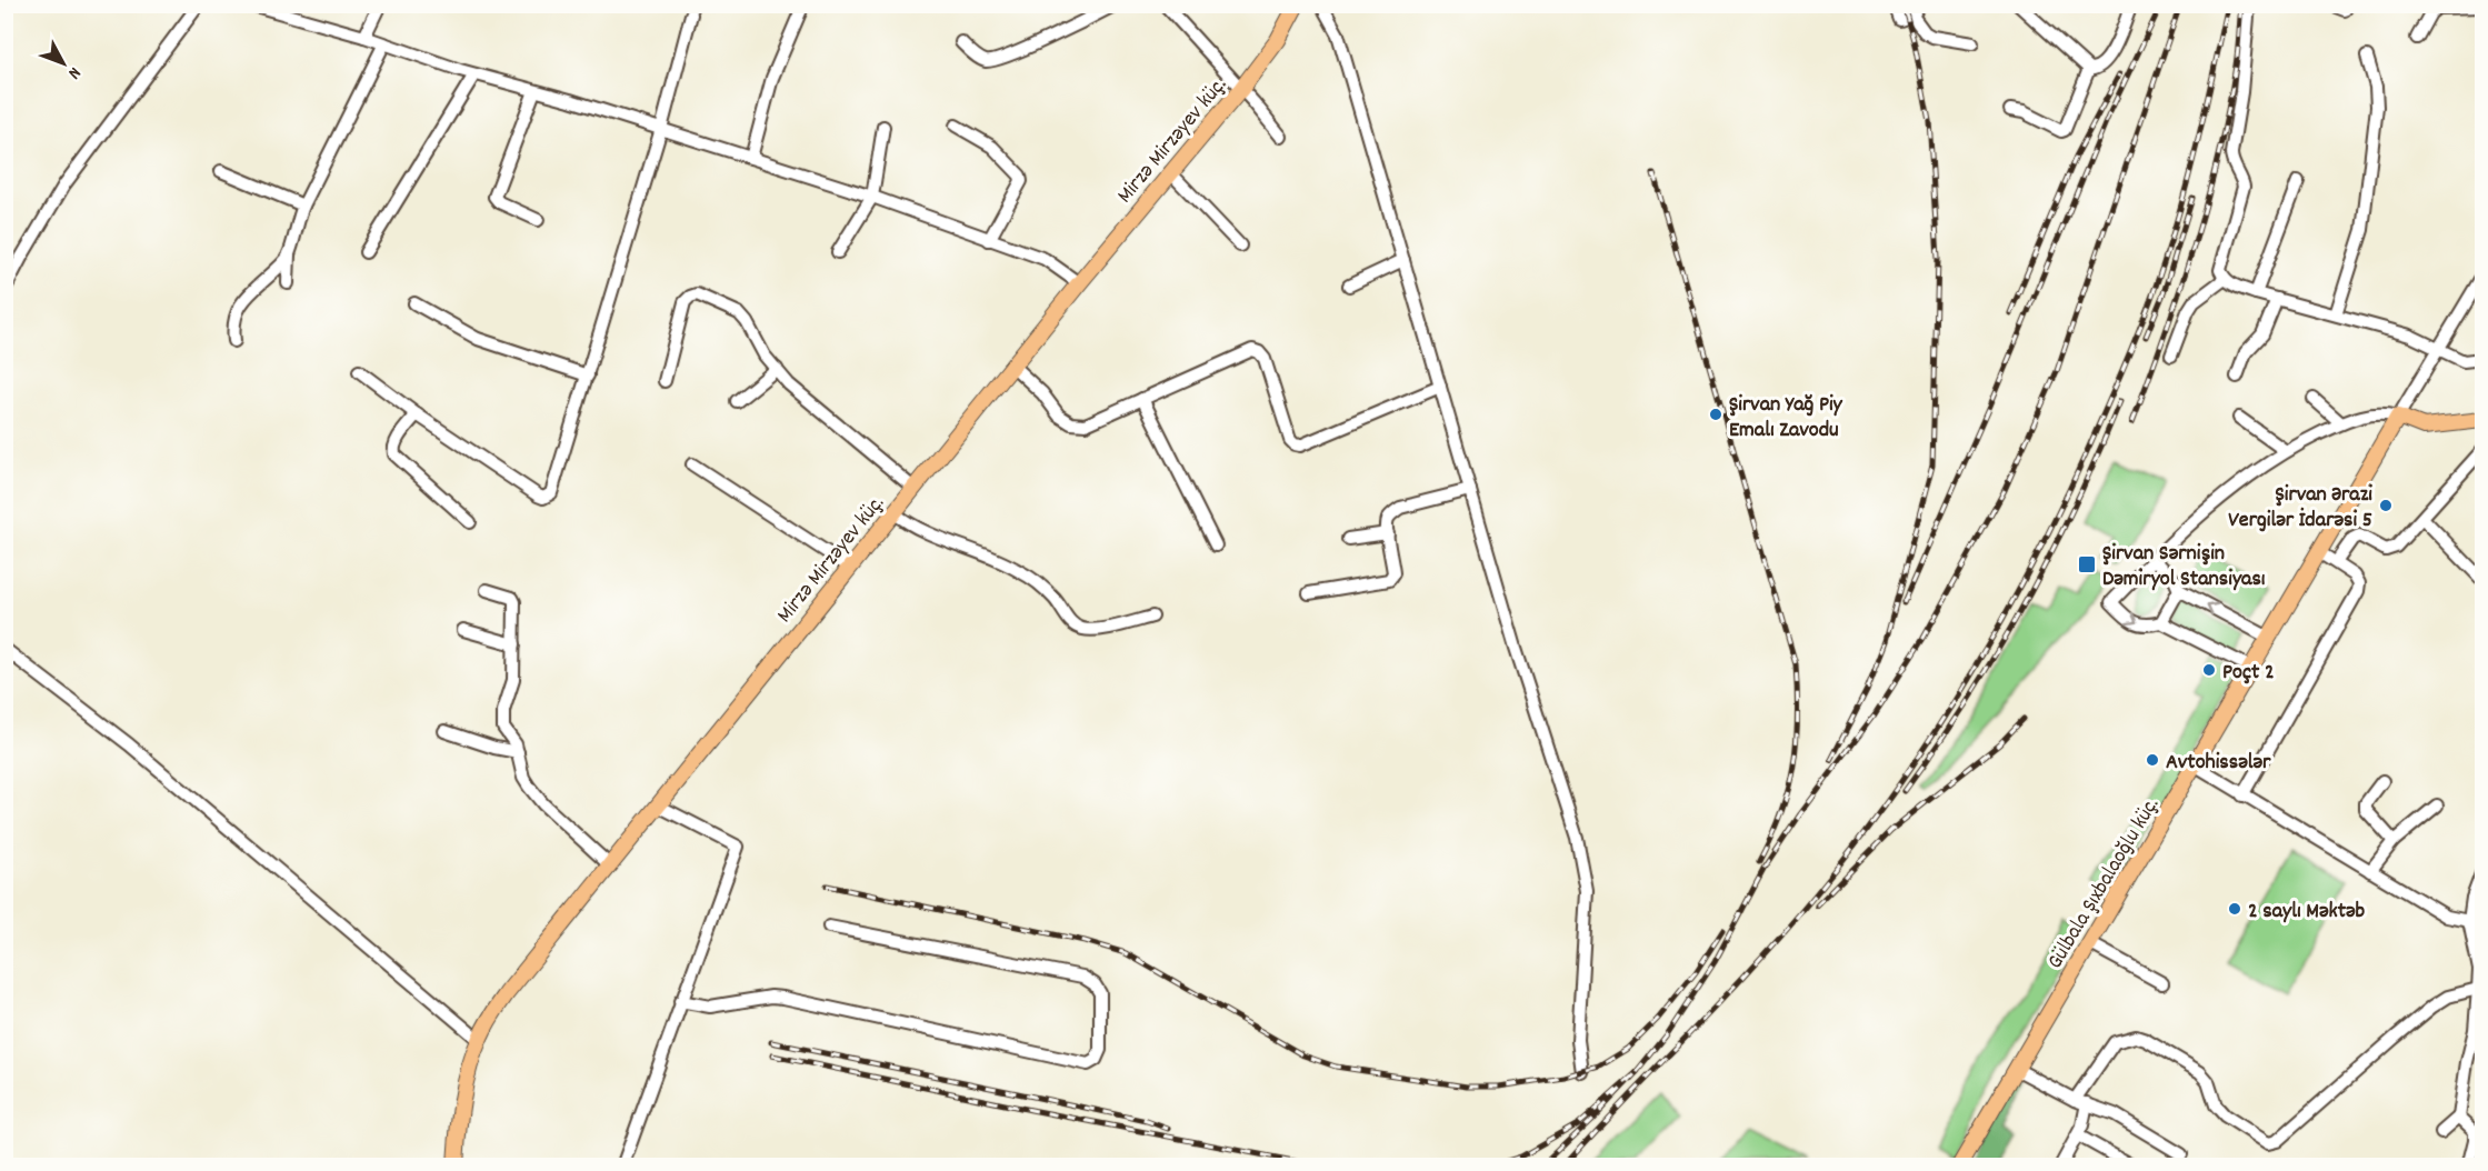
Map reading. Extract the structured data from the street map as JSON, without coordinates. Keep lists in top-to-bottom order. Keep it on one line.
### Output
{"streets":{"main road":["Mirzə Mirzəyev küç.","Gülbala Şıxbalaoğlu küç."]},"places":{"other":["Şirvan Yağ Piy Emalı Zavodu","Şirvan Ərazi Vergilər İdarəsi 5","Poçt 2","Avtohissələr","2 saylı Məktəb"],"transit":["Şirvan Sərnişin Dəmiryol Stansiyası"]},"north":"bottom right"}
